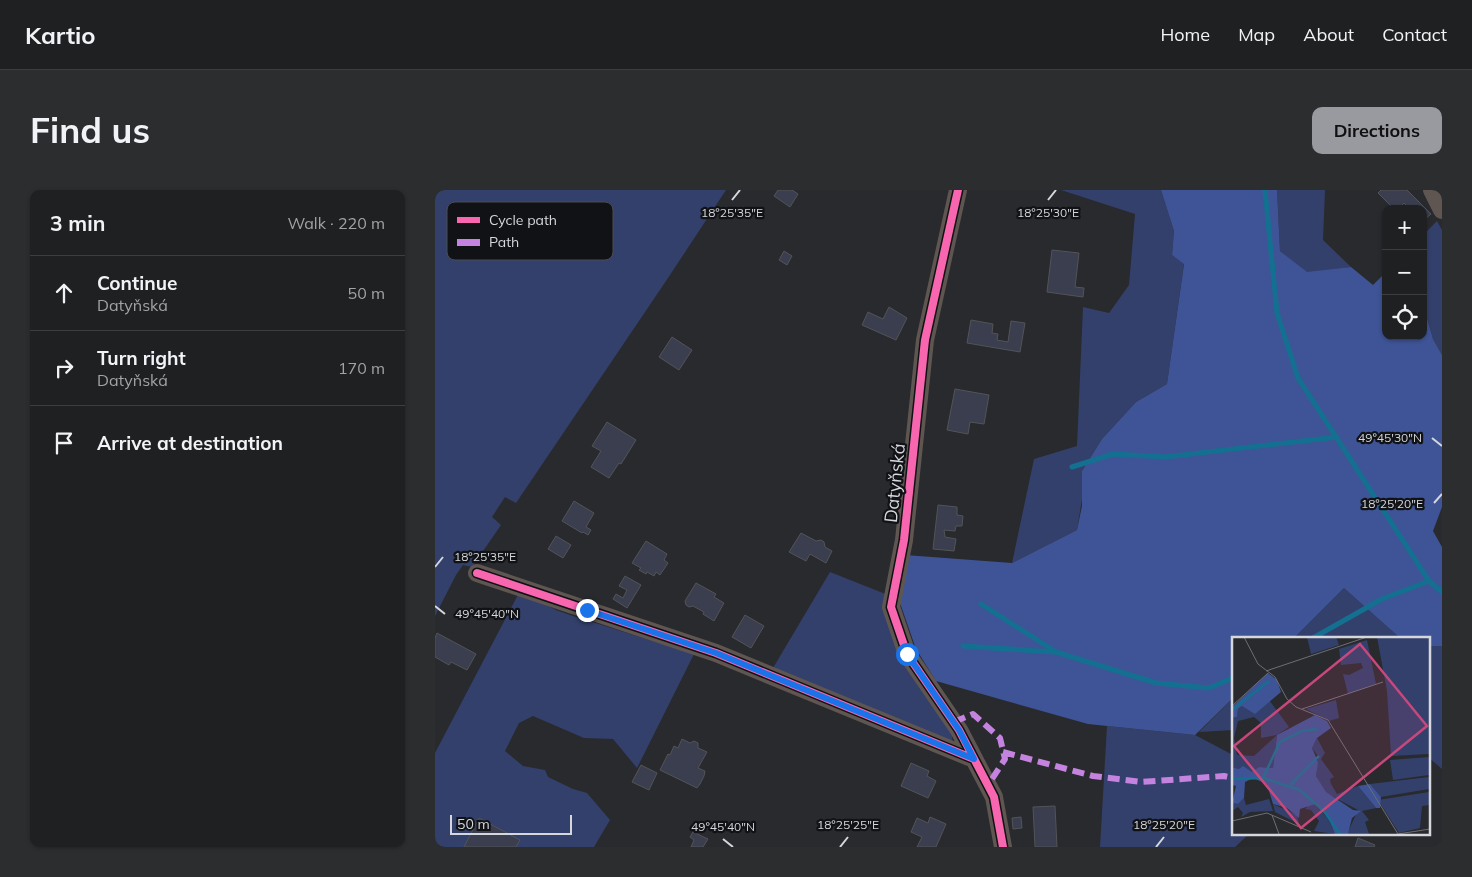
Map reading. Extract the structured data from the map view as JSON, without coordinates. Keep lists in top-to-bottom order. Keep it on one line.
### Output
{"streets":{"street":["Datyňská"]},"legend":["Cycle path","Path"],"scale_bar":"50 m","page":{"header":"Kartio","nav":["Home","Map","About","Contact"],"buttons":"Directions","title":"Find us","heading":["3 min","Walk · 220 m"],"map_buttons":["+","−"],"list":[["Continue","Datyňská","50 m"],["Turn right","Datyňská","170 m"],"Arrive at destination"],"scale":"50 m"},"coordinates":["18°25'35\"E","18°25'30\"E","49°45'30\"N","18°25'20\"E","49°45'40\"N","18°25'25\"E"]}
